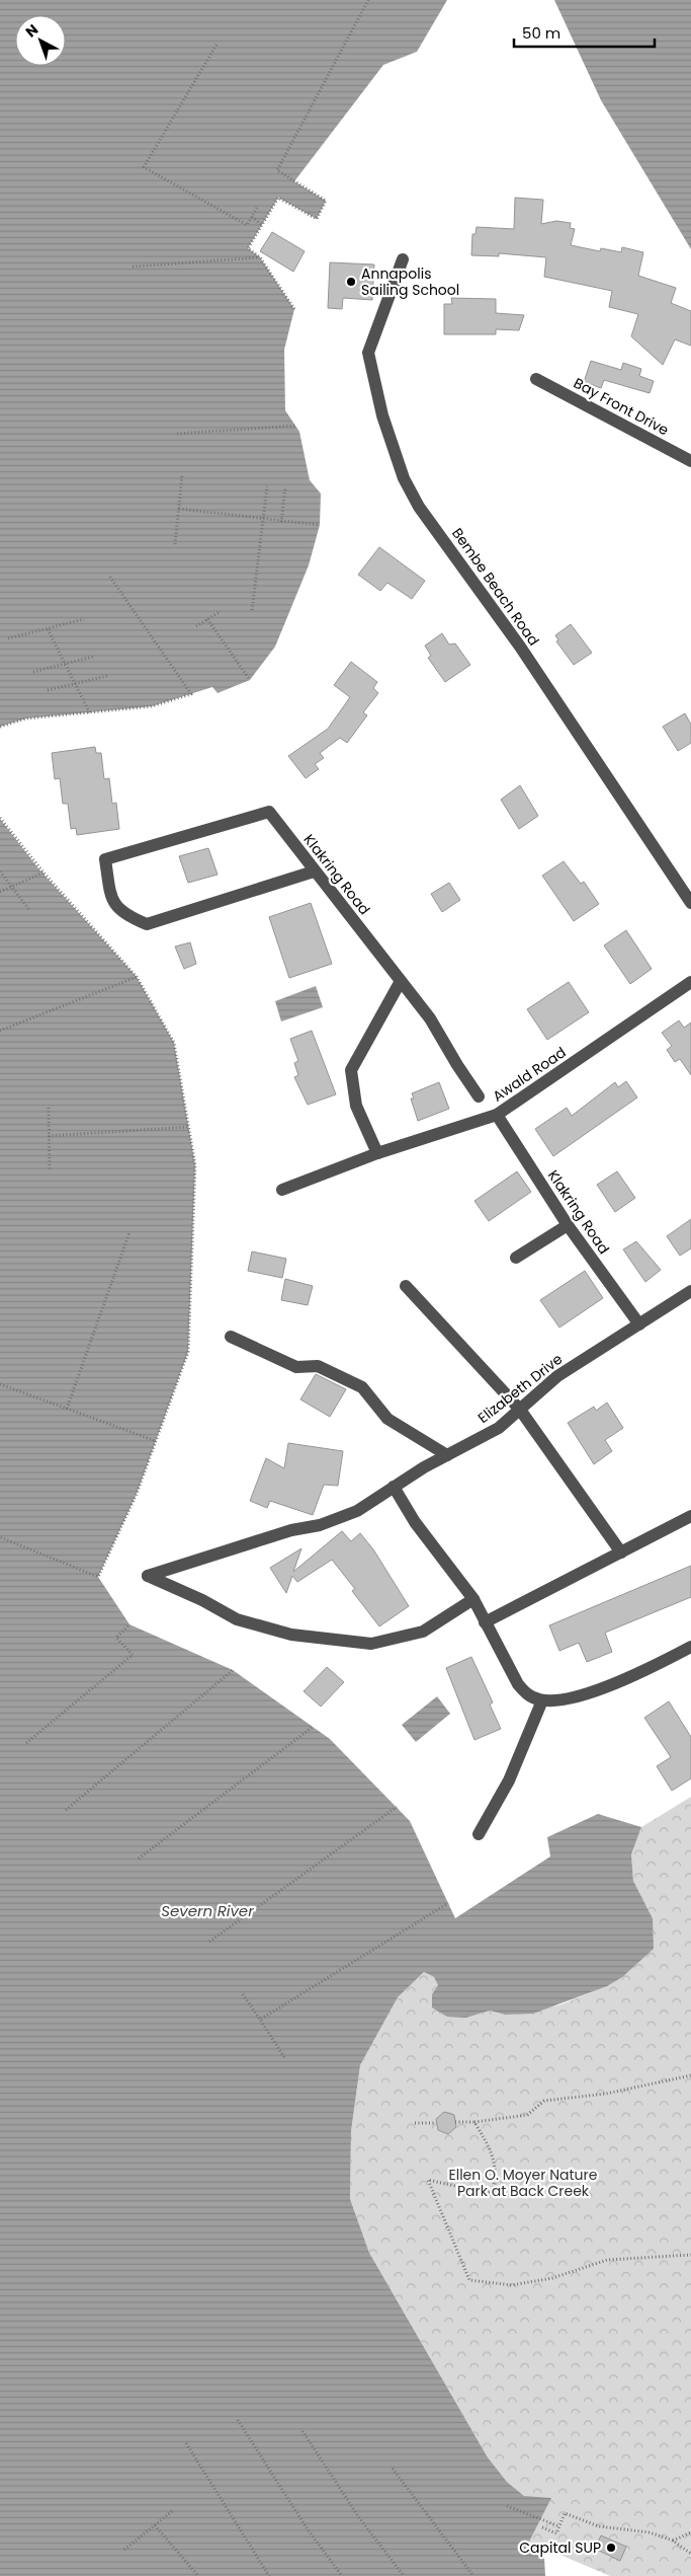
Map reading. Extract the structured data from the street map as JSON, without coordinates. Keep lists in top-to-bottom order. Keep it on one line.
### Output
{"streets":{"street":["Bay Front Drive","Bembe Beach Road","Klakring Road","Awald Road","Elizabeth Drive"]},"crossings":[["Klakring Road","Awald Road"],["Klakring Road","Elizabeth Drive"]],"water":["Severn River"],"parks":["Ellen O. Moyer Nature Park at Back Creek"],"places":["Annapolis Sailing School","Capital SUP"],"scale_bar":"50 m","north":"top left"}
